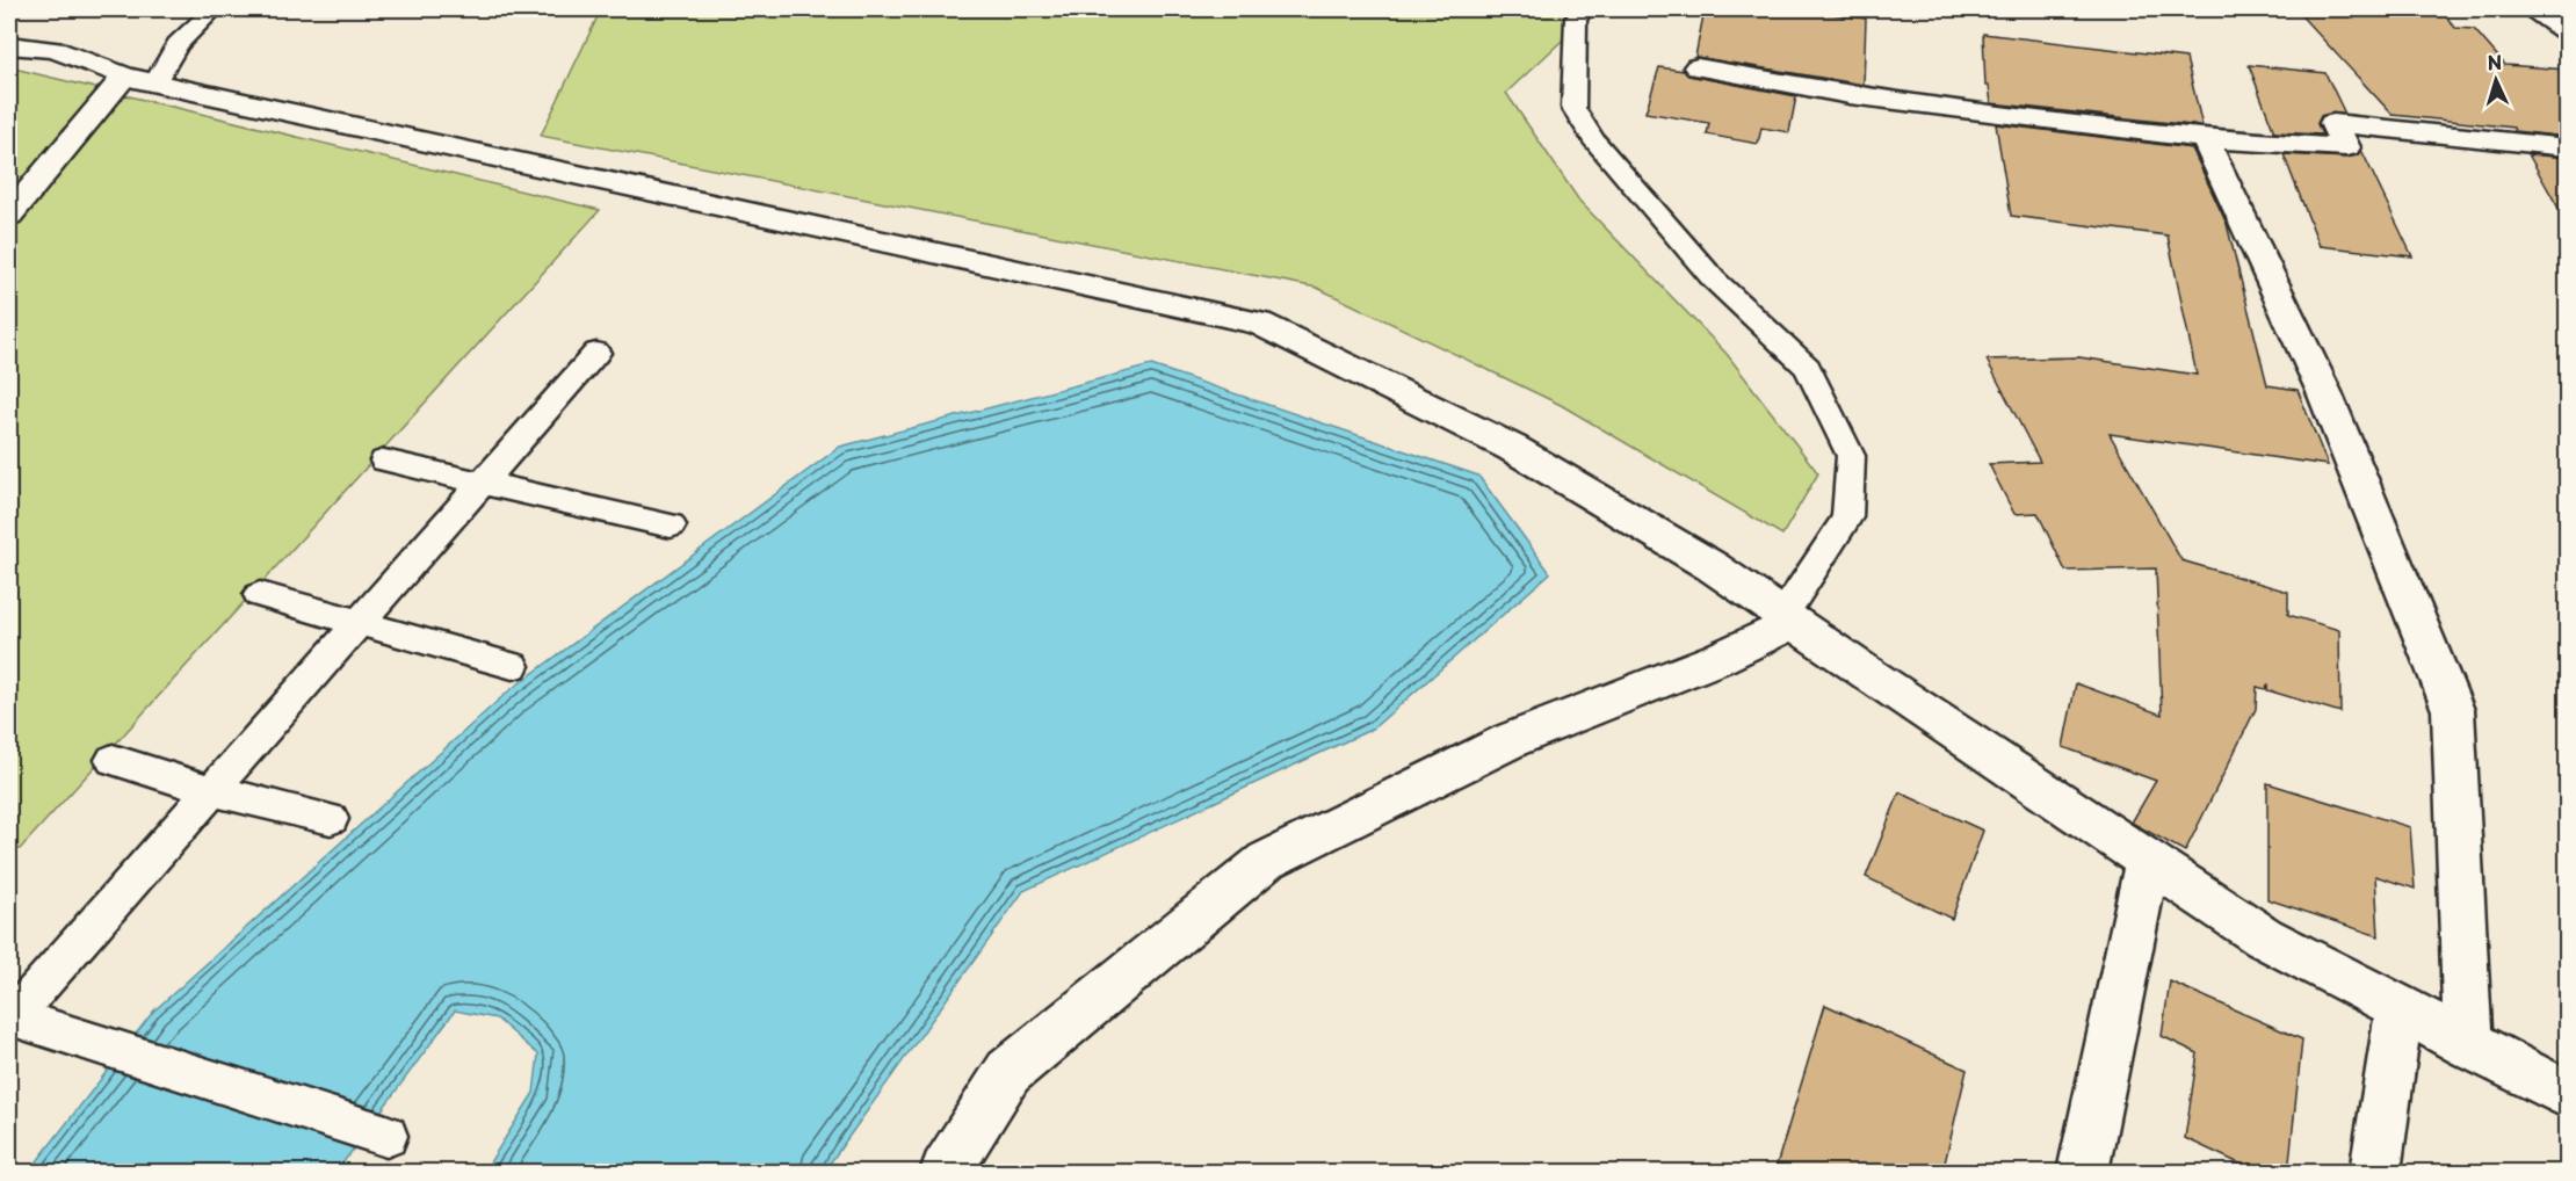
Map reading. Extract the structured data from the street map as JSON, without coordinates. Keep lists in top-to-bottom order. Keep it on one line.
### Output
{"north":"top"}
